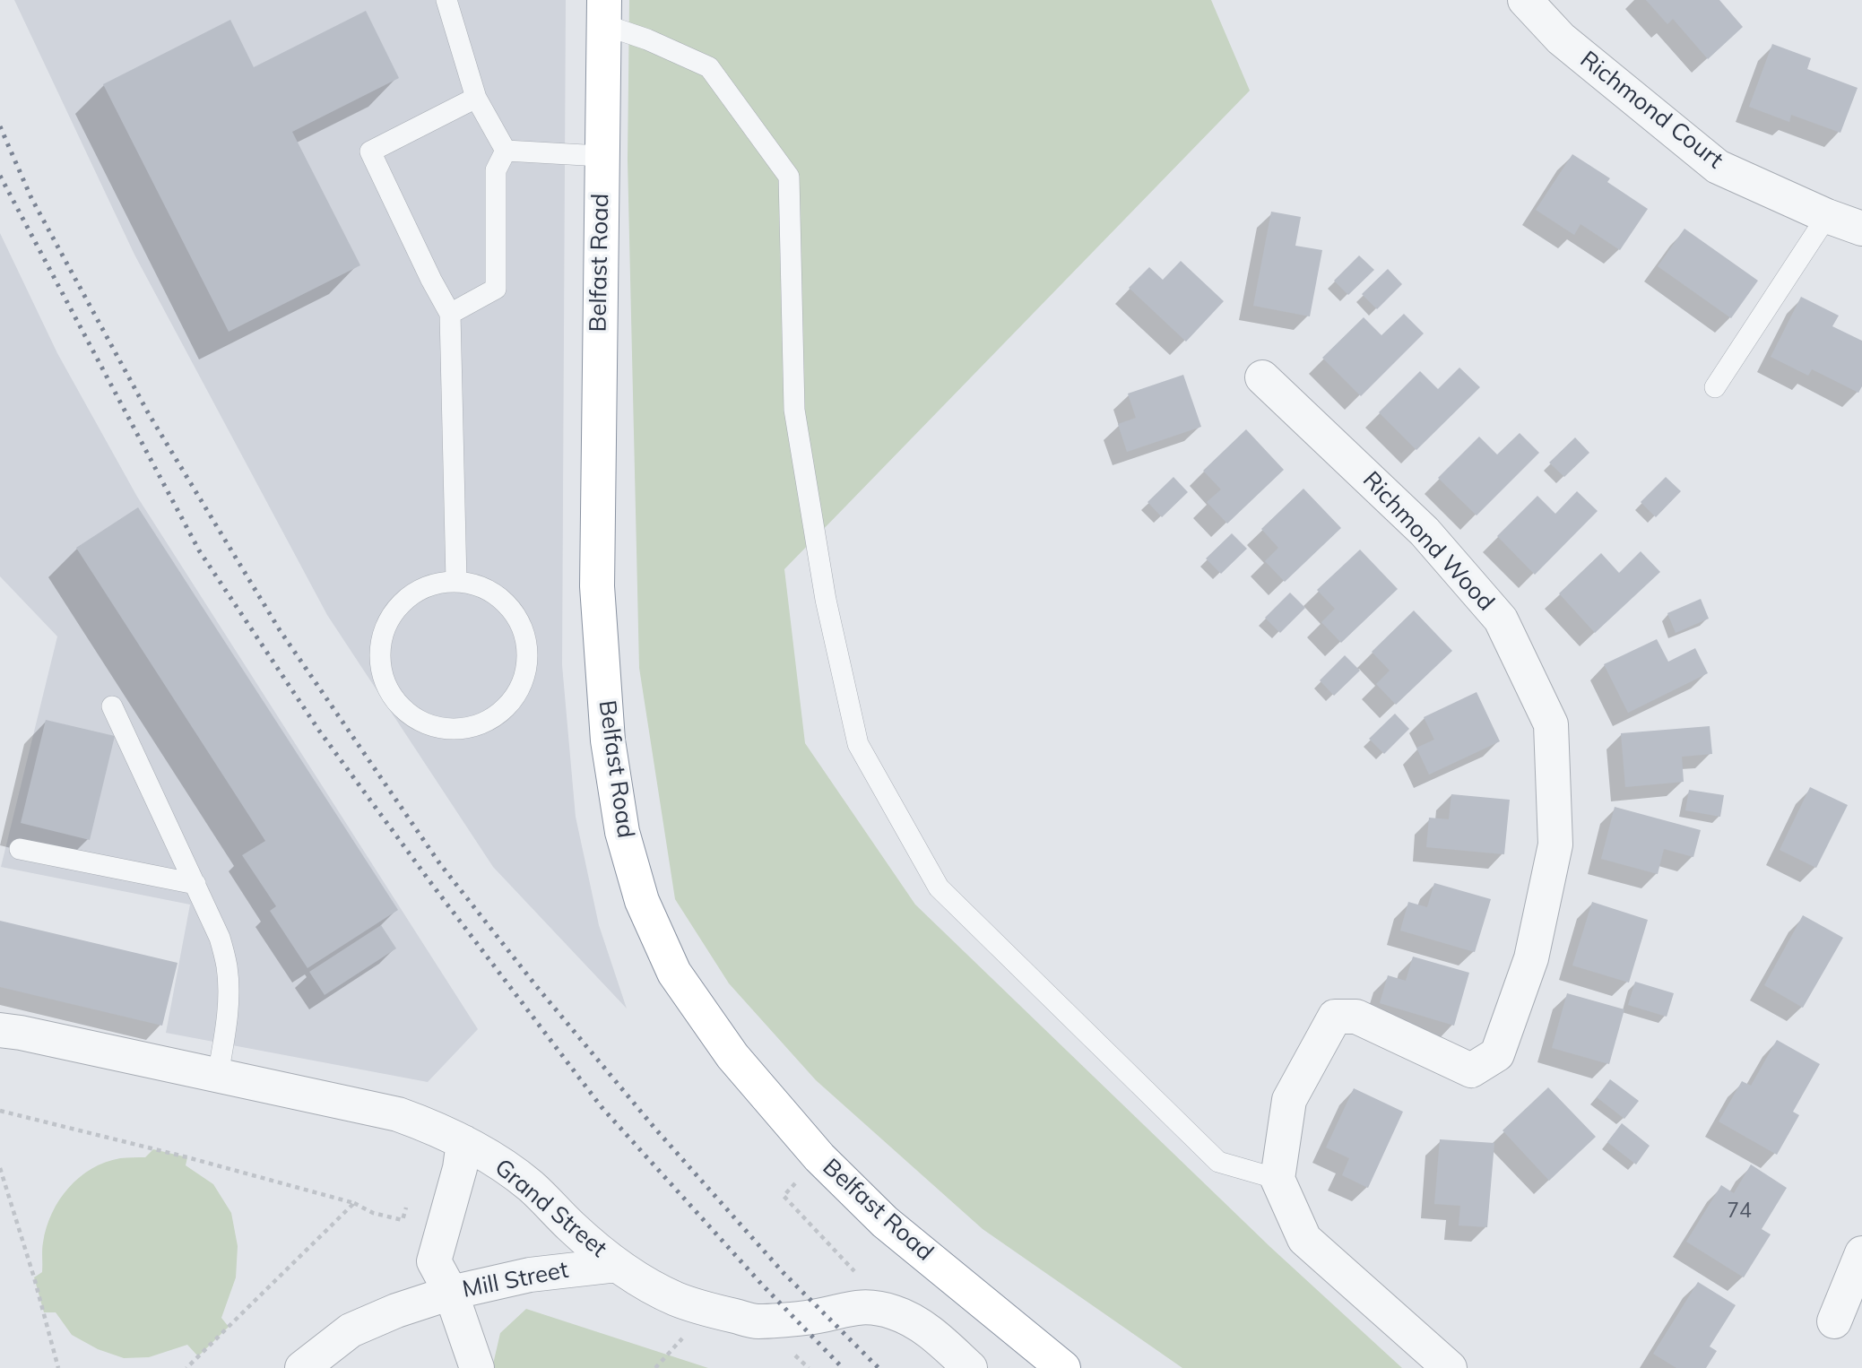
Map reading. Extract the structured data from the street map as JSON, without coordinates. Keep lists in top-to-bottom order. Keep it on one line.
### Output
{"streets":{"highway":["Belfast Road"],"street":["Richmond Court","Richmond Wood","Grand Street","Mill Street"]},"crossings":[["Grand Street","Mill Street"]],"house_numbers":["74"]}
